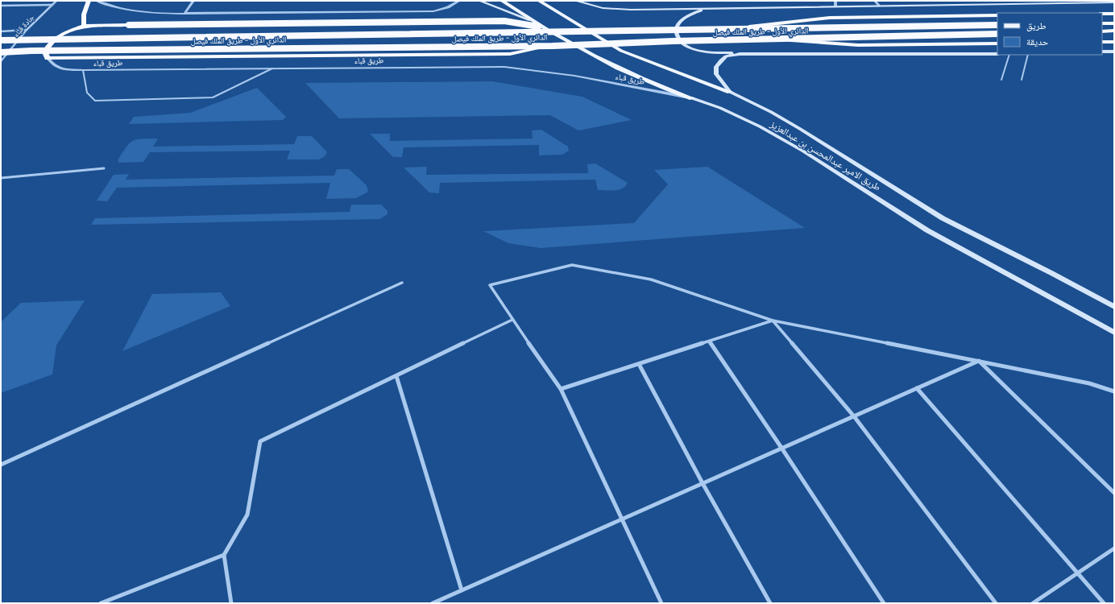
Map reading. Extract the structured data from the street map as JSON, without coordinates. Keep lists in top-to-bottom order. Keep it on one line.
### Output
{"streets":{"highway":["الدائري الأول - طريق الملك فيصل"],"main road":["طريق الامير عبدالمحسن بن عبدالعزيز"],"street":["جادة قباء","طريق قباء"]},"crossings":[["طريق قباء","طريق الامير عبدالمحسن بن عبدالعزيز"]],"legend":["طريق","حديقة"]}
